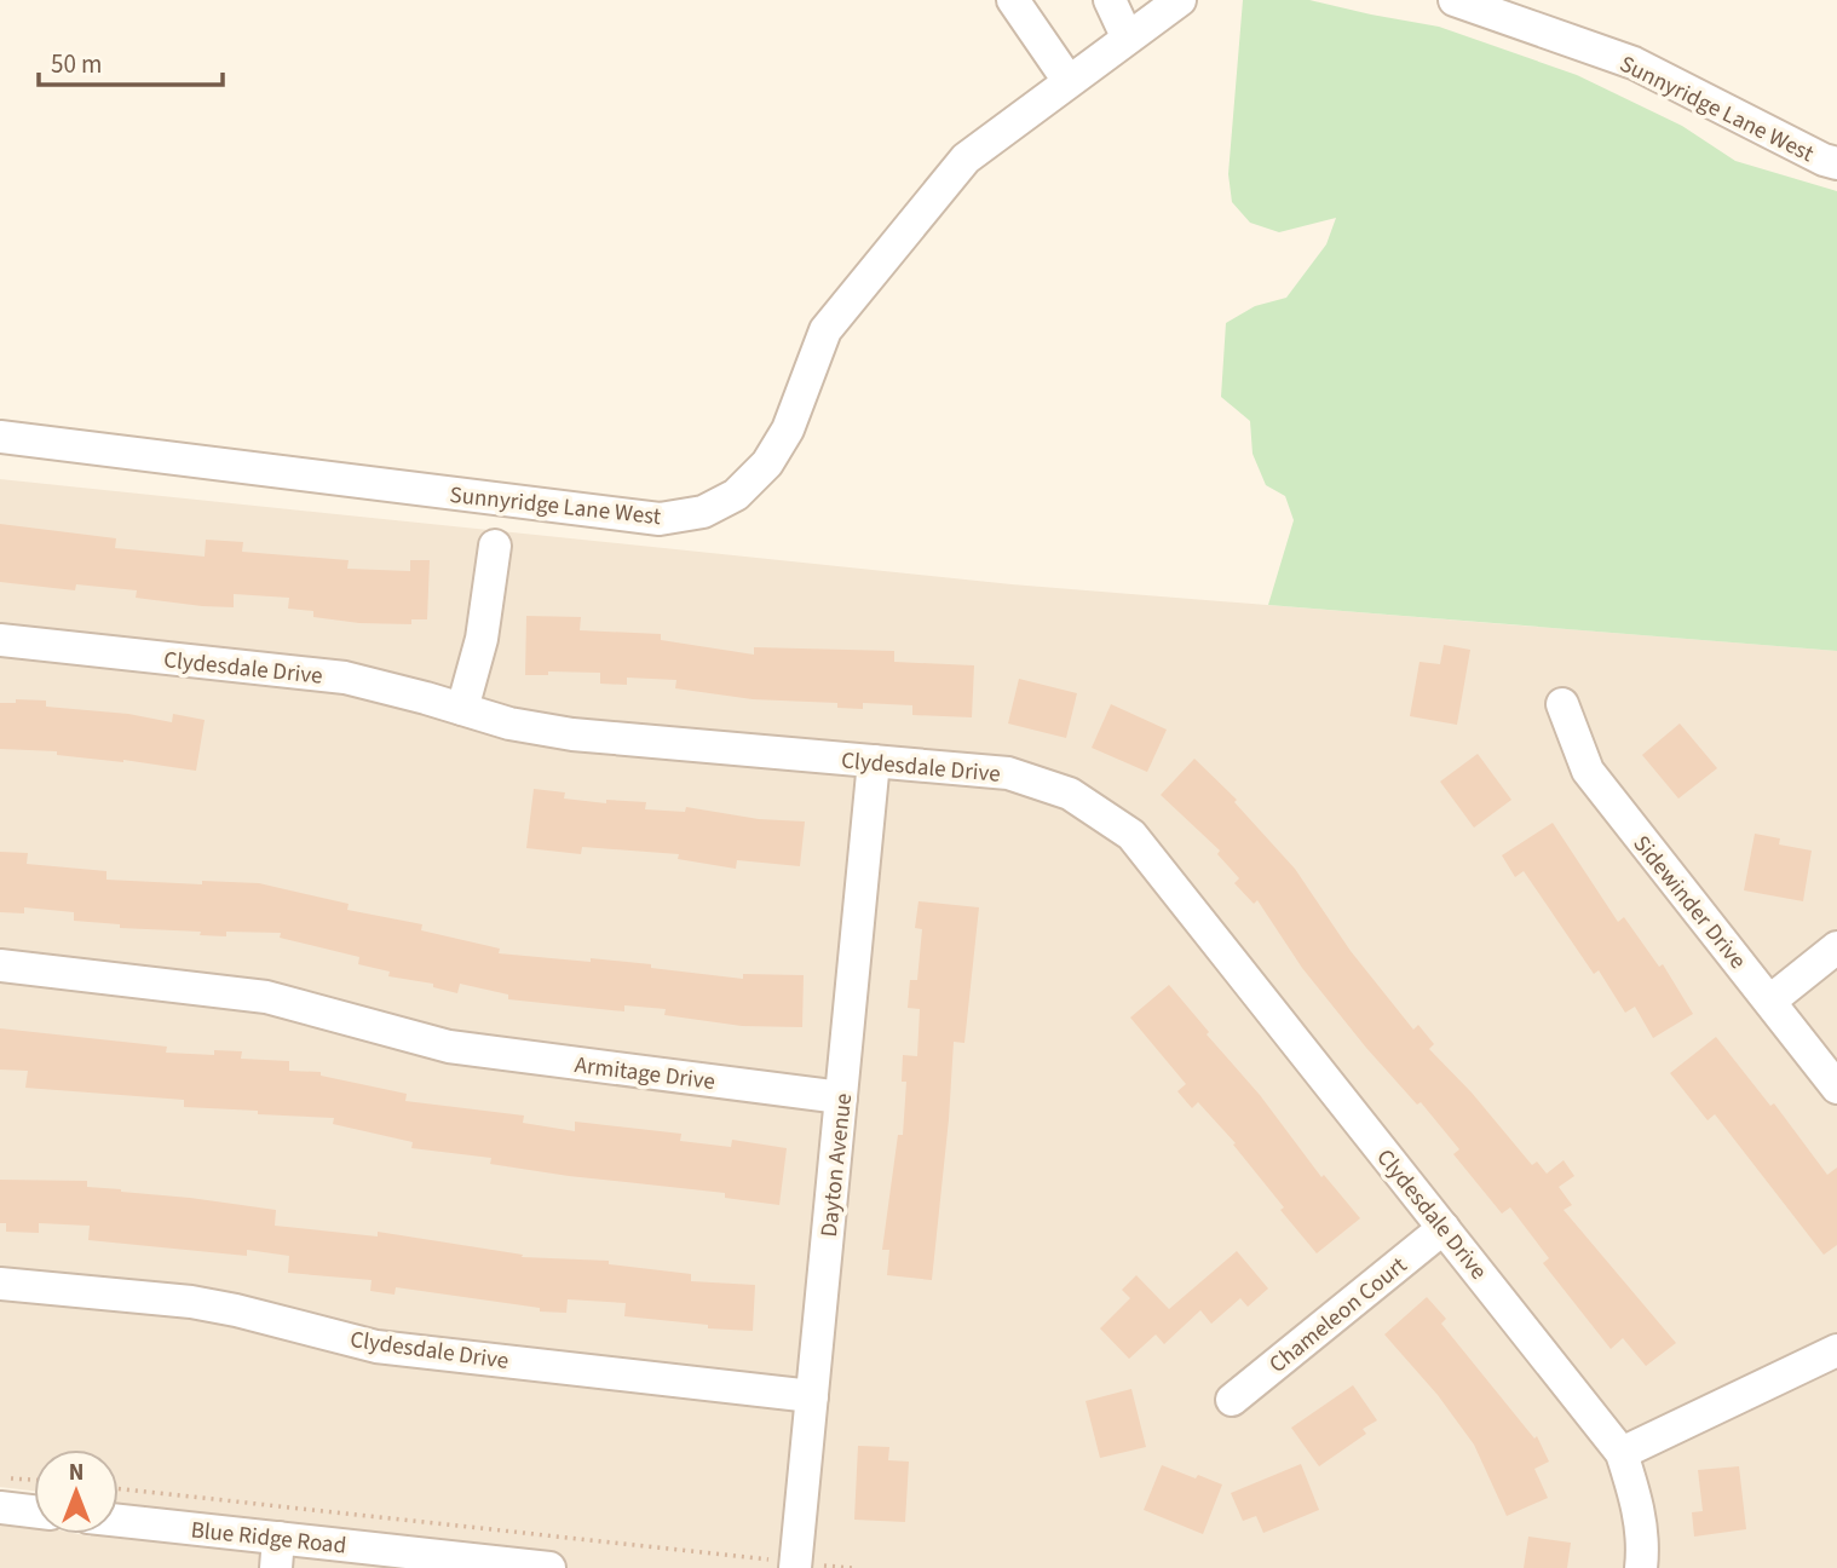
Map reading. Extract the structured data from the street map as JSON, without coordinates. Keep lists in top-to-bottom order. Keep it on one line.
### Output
{"streets":{"street":["Sunnyridge Lane West","Clydesdale Drive","Sidewinder Drive","Armitage Drive","Dayton Avenue","Chameleon Court","Blue Ridge Road"]},"crossings":[["Clydesdale Drive","Dayton Avenue"],["Clydesdale Drive","Chameleon Court"],["Armitage Drive","Dayton Avenue"]],"scale_bar":"50 m","north":"top"}
